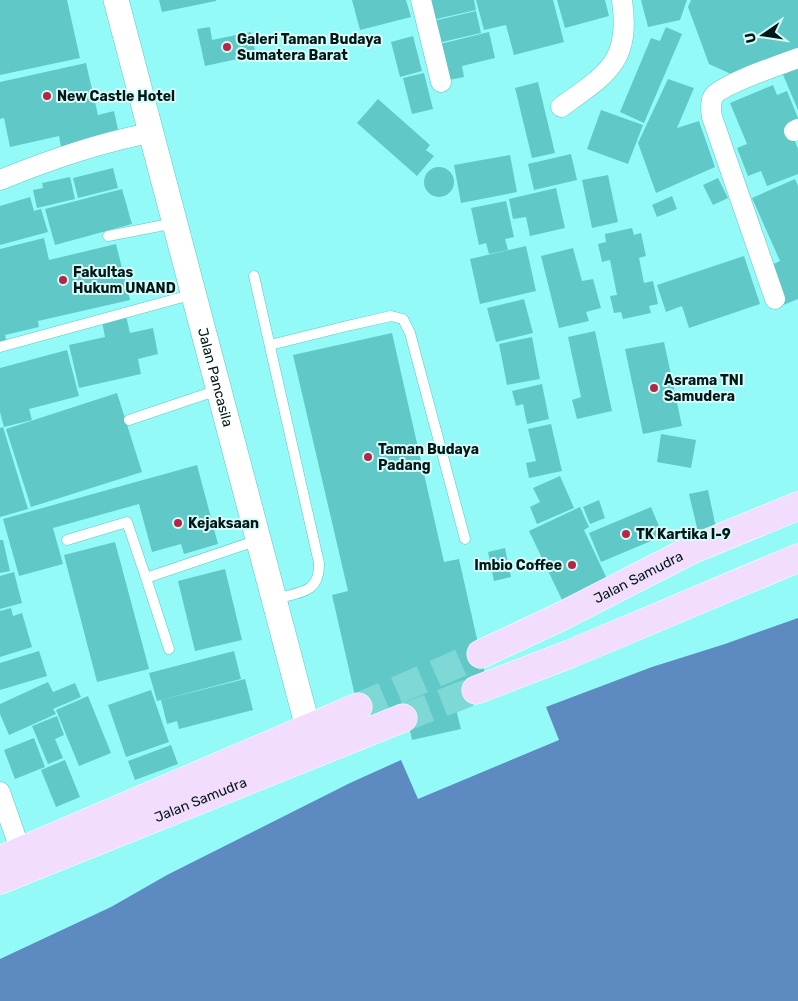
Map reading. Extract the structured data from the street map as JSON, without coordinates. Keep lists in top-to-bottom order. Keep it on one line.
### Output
{"streets":{"main road":["Jalan Samudra"],"street":["Jalan Pancasila"]},"crossings":[["Jalan Pancasila","Jalan Samudra"]],"places":["Galeri Taman Budaya Sumatera Barat","New Castle Hotel","Fakultas Hukum UNAND","Asrama TNI Samudera","Taman Budaya Padang","Kejaksaan","TK Kartika I-9","Imbio Coffee"],"north":"left"}
